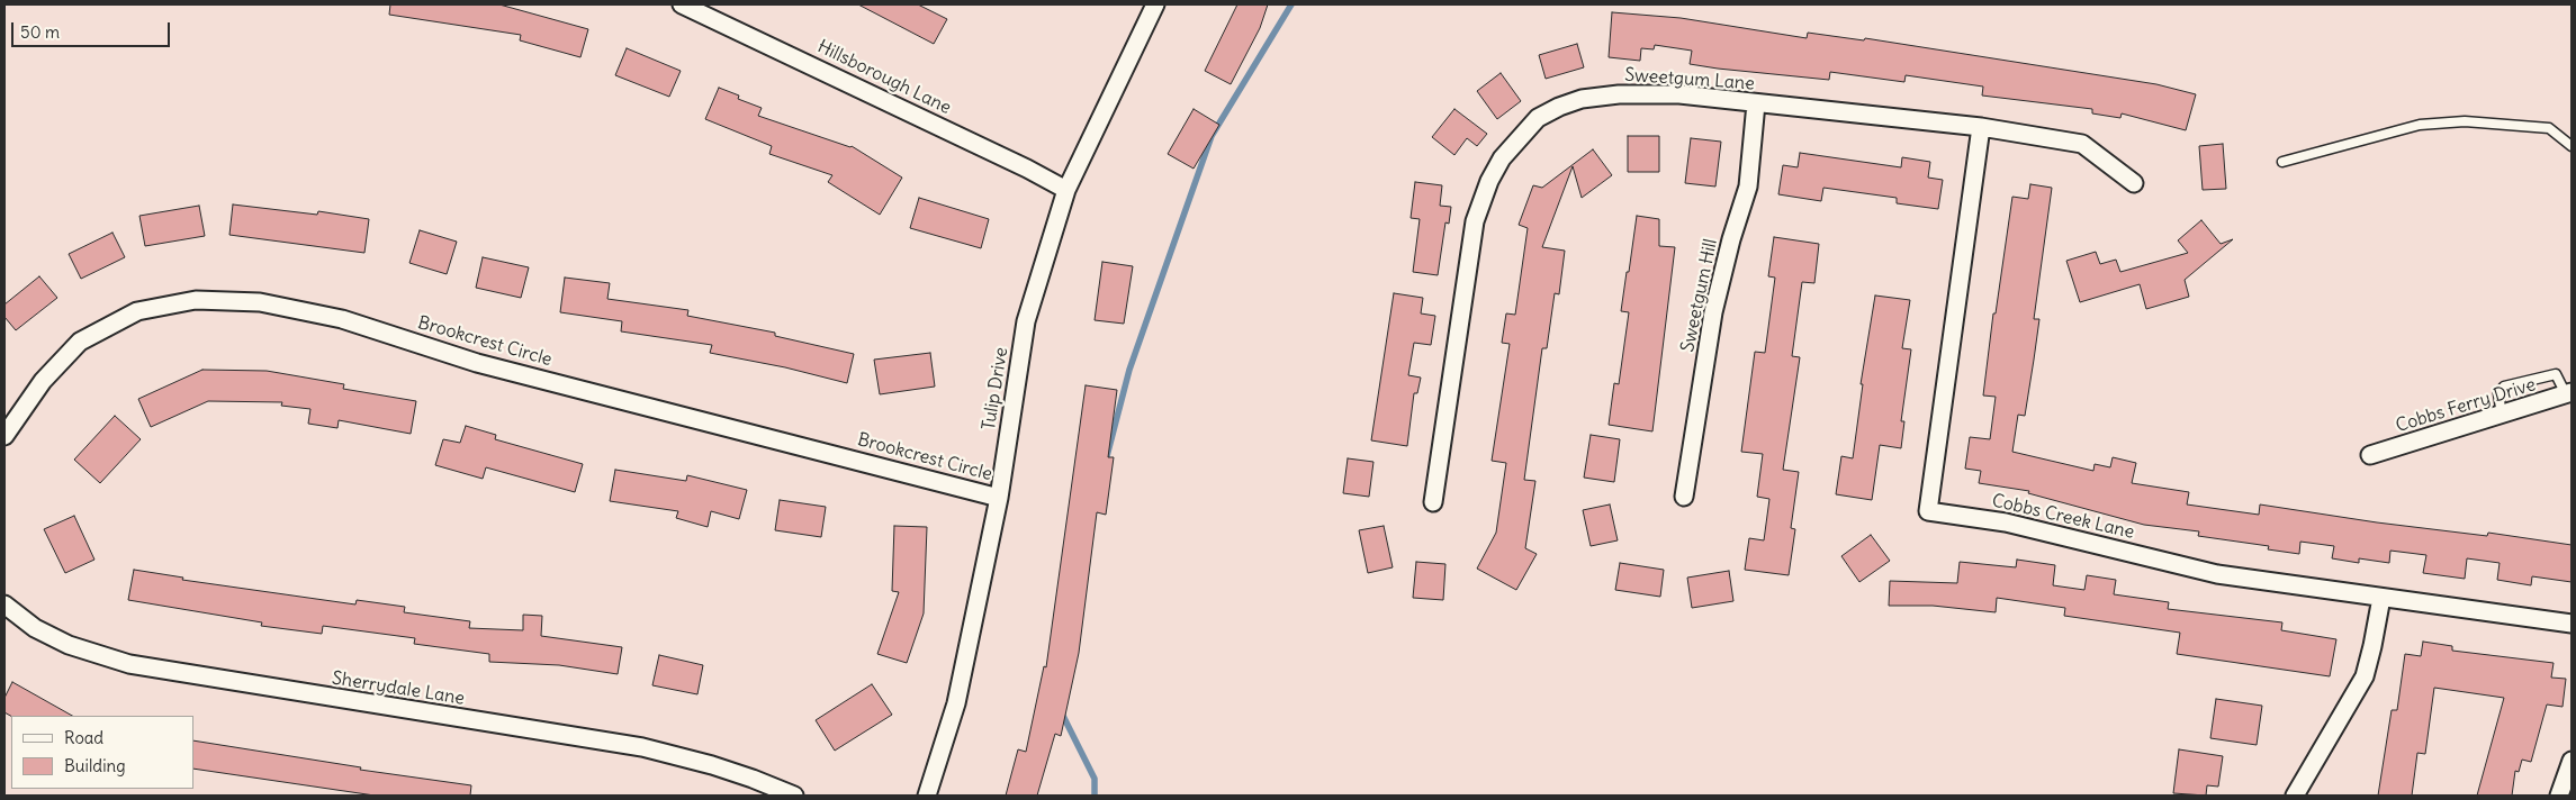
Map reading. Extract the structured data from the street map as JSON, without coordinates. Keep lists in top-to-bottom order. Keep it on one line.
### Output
{"streets":{"street":["Hillsborough Lane","Sweetgum Lane","Sweetgum Hill","Brookcrest Circle","Tulip Drive","Cobbs Ferry Drive","Cobbs Creek Lane","Sherrydale Lane"]},"crossings":[["Hillsborough Lane","Tulip Drive"],["Sweetgum Lane","Sweetgum Hill"],["Sweetgum Lane","Cobbs Creek Lane"],["Brookcrest Circle","Tulip Drive"]],"legend":["Road","Building"],"scale_bar":"50 m"}
